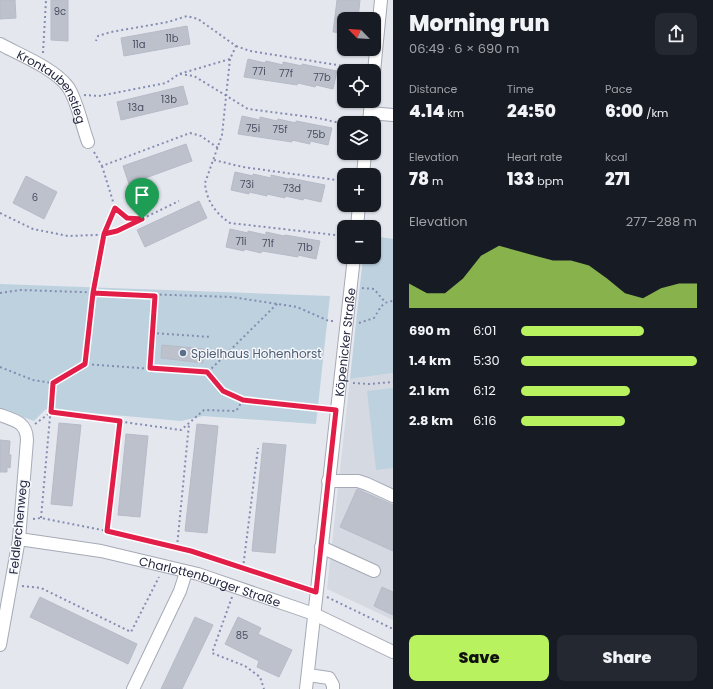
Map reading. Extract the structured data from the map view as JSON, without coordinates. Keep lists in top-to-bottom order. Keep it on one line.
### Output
{"streets":{"street":["Krontaubenstieg","Köpenicker Straße","Feldlerchenweg","Charlottenburger Straße"]},"crossings":[["Köpenicker Straße","Charlottenburger Straße"],["Feldlerchenweg","Charlottenburger Straße"]],"places":["Spielhaus Hohenhorst"],"house_numbers":["9c","11b","11a","77i","77f","77b","13b","13a","75i","75f","75b","73i","73d","6","71i","71f","71b","85"],"north":"top left","page":{"heading":["Morning run","06:49 · 6 × 690 m"],"map_buttons":["+","−"],"stats":[["Distance","4.14 km"],["Time","24:50"],["Pace","6:00 /km"],["Elevation","78 m"],["Heart rate","133 bpm"],["kcal","271"]],"chart":["Elevation","277–288 m"],"list":[{"name":"690 m","note":"6:01"},{"name":"1.4 km","note":"5:30"},{"name":"2.1 km","note":"6:12"},{"name":"2.8 km","note":"6:16"}],"buttons":["Save","Share"]}}
